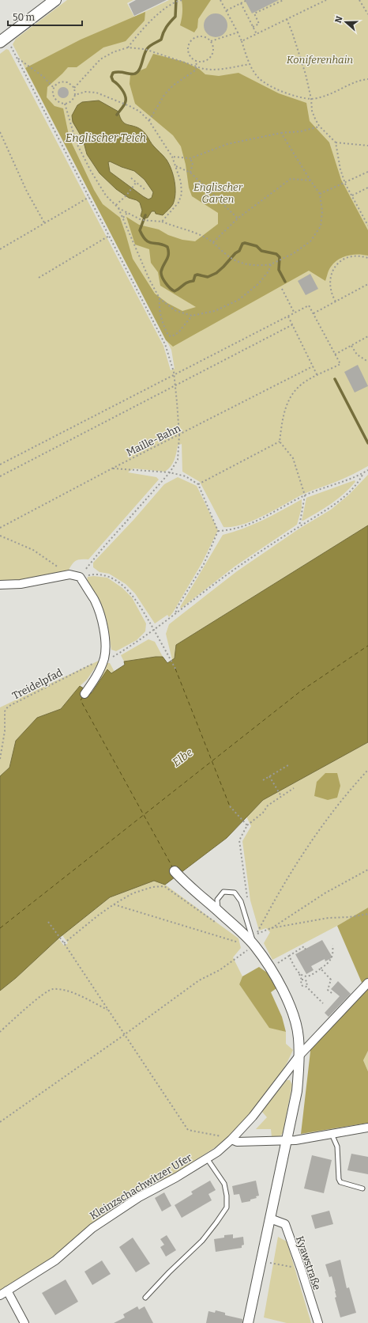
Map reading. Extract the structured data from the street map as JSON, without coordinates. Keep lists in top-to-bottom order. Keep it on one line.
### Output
{"streets":{"street":["Kleinzschachwitzer Ufer","Kyawstraße"],"path":["Maille-Bahn","Treidelpfad"]},"water":["Englischer Teich","Elbe"],"parks":["Koniferenhain","Englischer Garten"],"scale_bar":"50 m","north":"left"}
